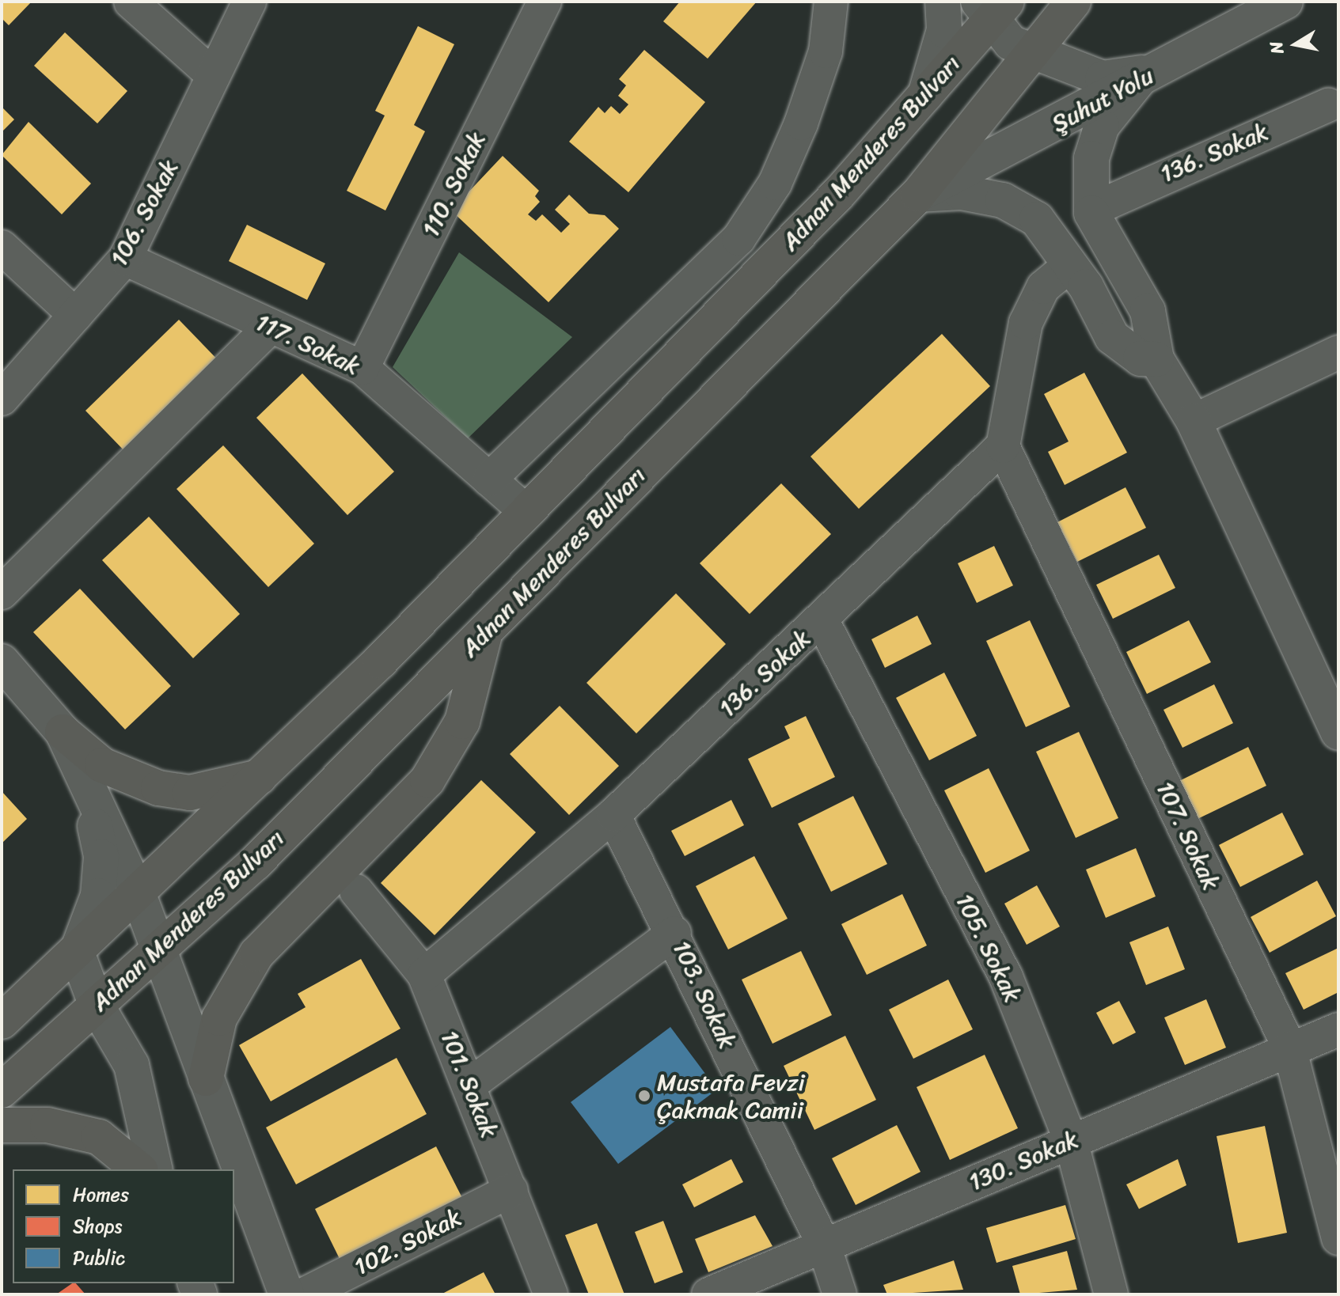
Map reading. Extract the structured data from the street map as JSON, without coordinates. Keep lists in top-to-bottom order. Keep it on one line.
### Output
{"streets":{"main road":["Şuhut Yolu","Adnan Menderes Bulvarı"],"street":["136. Sokak","110. Sokak","106. Sokak","117. Sokak","107. Sokak","105. Sokak","103. Sokak","101. Sokak","130. Sokak","102. Sokak"]},"crossings":[["Şuhut Yolu","Adnan Menderes Bulvarı"],["Adnan Menderes Bulvarı","117. Sokak"],["136. Sokak","107. Sokak"],["136. Sokak","105. Sokak"],["136. Sokak","103. Sokak"],["136. Sokak","101. Sokak"],["110. Sokak","117. Sokak"],["106. Sokak","117. Sokak"],["107. Sokak","130. Sokak"],["105. Sokak","130. Sokak"],["103. Sokak","130. Sokak"],["101. Sokak","102. Sokak"]],"places":["Mustafa Fevzi Çakmak Camii"],"legend":["Homes","Shops","Public"],"north":"left"}
